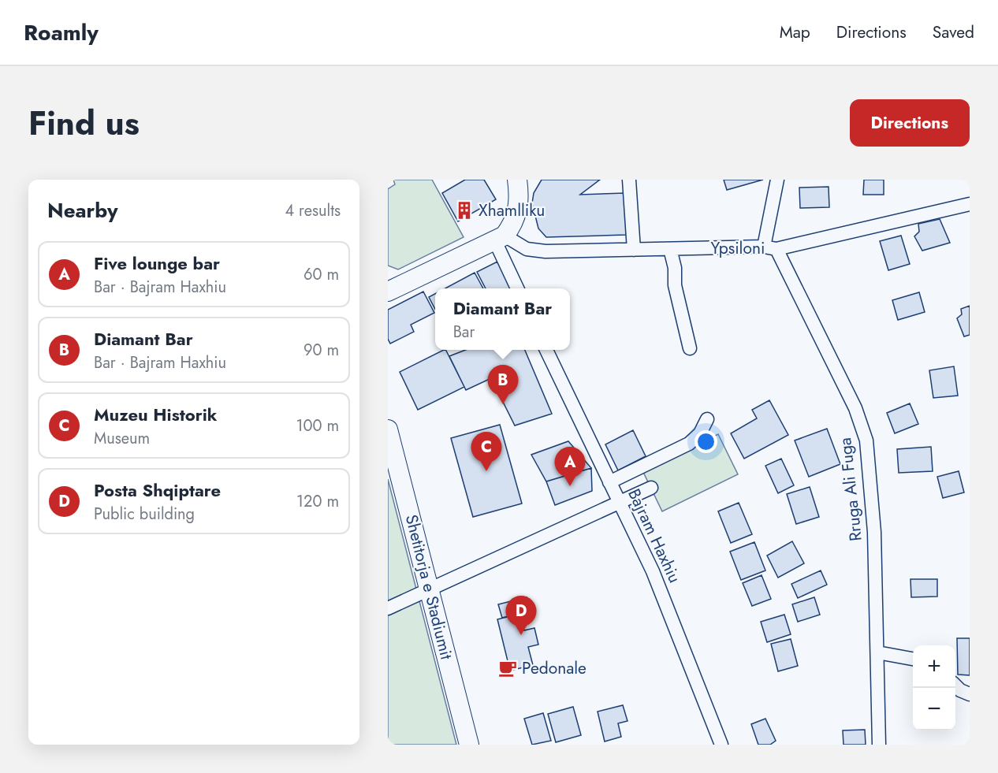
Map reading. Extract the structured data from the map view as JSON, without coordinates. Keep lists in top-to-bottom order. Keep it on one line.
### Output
{"streets":{"main road":["Shetitorja e Stadiumit"],"street":["Ypsiloni","Rruga Ali Fuga","Bajram Haxhiu"]},"crossings":[["Ypsiloni","Rruga Ali Fuga"]],"places":{"building":["Xhamlliku"],"cafe":["Pedonale"]},"page":{"header":"Roamly","nav":["Map","Directions","Saved"],"title":"Find us","buttons":"Directions","heading":["Nearby","4 results"],"list":[{"mark":"A","name":"Five lounge bar","note":"Bar · Bajram Haxhiu","value":"60 m"},{"mark":"B","name":"Diamant Bar","note":"Bar · Bajram Haxhiu","value":"90 m"},{"mark":"C","name":"Muzeu Historik","note":"Museum","value":"100 m"},{"mark":"D","name":"Posta Shqiptare","note":"Public building","value":"120 m"}],"popup":["Diamant Bar","Bar"],"pins":["B","C","A","D"],"map_buttons":["+","−"]}}
